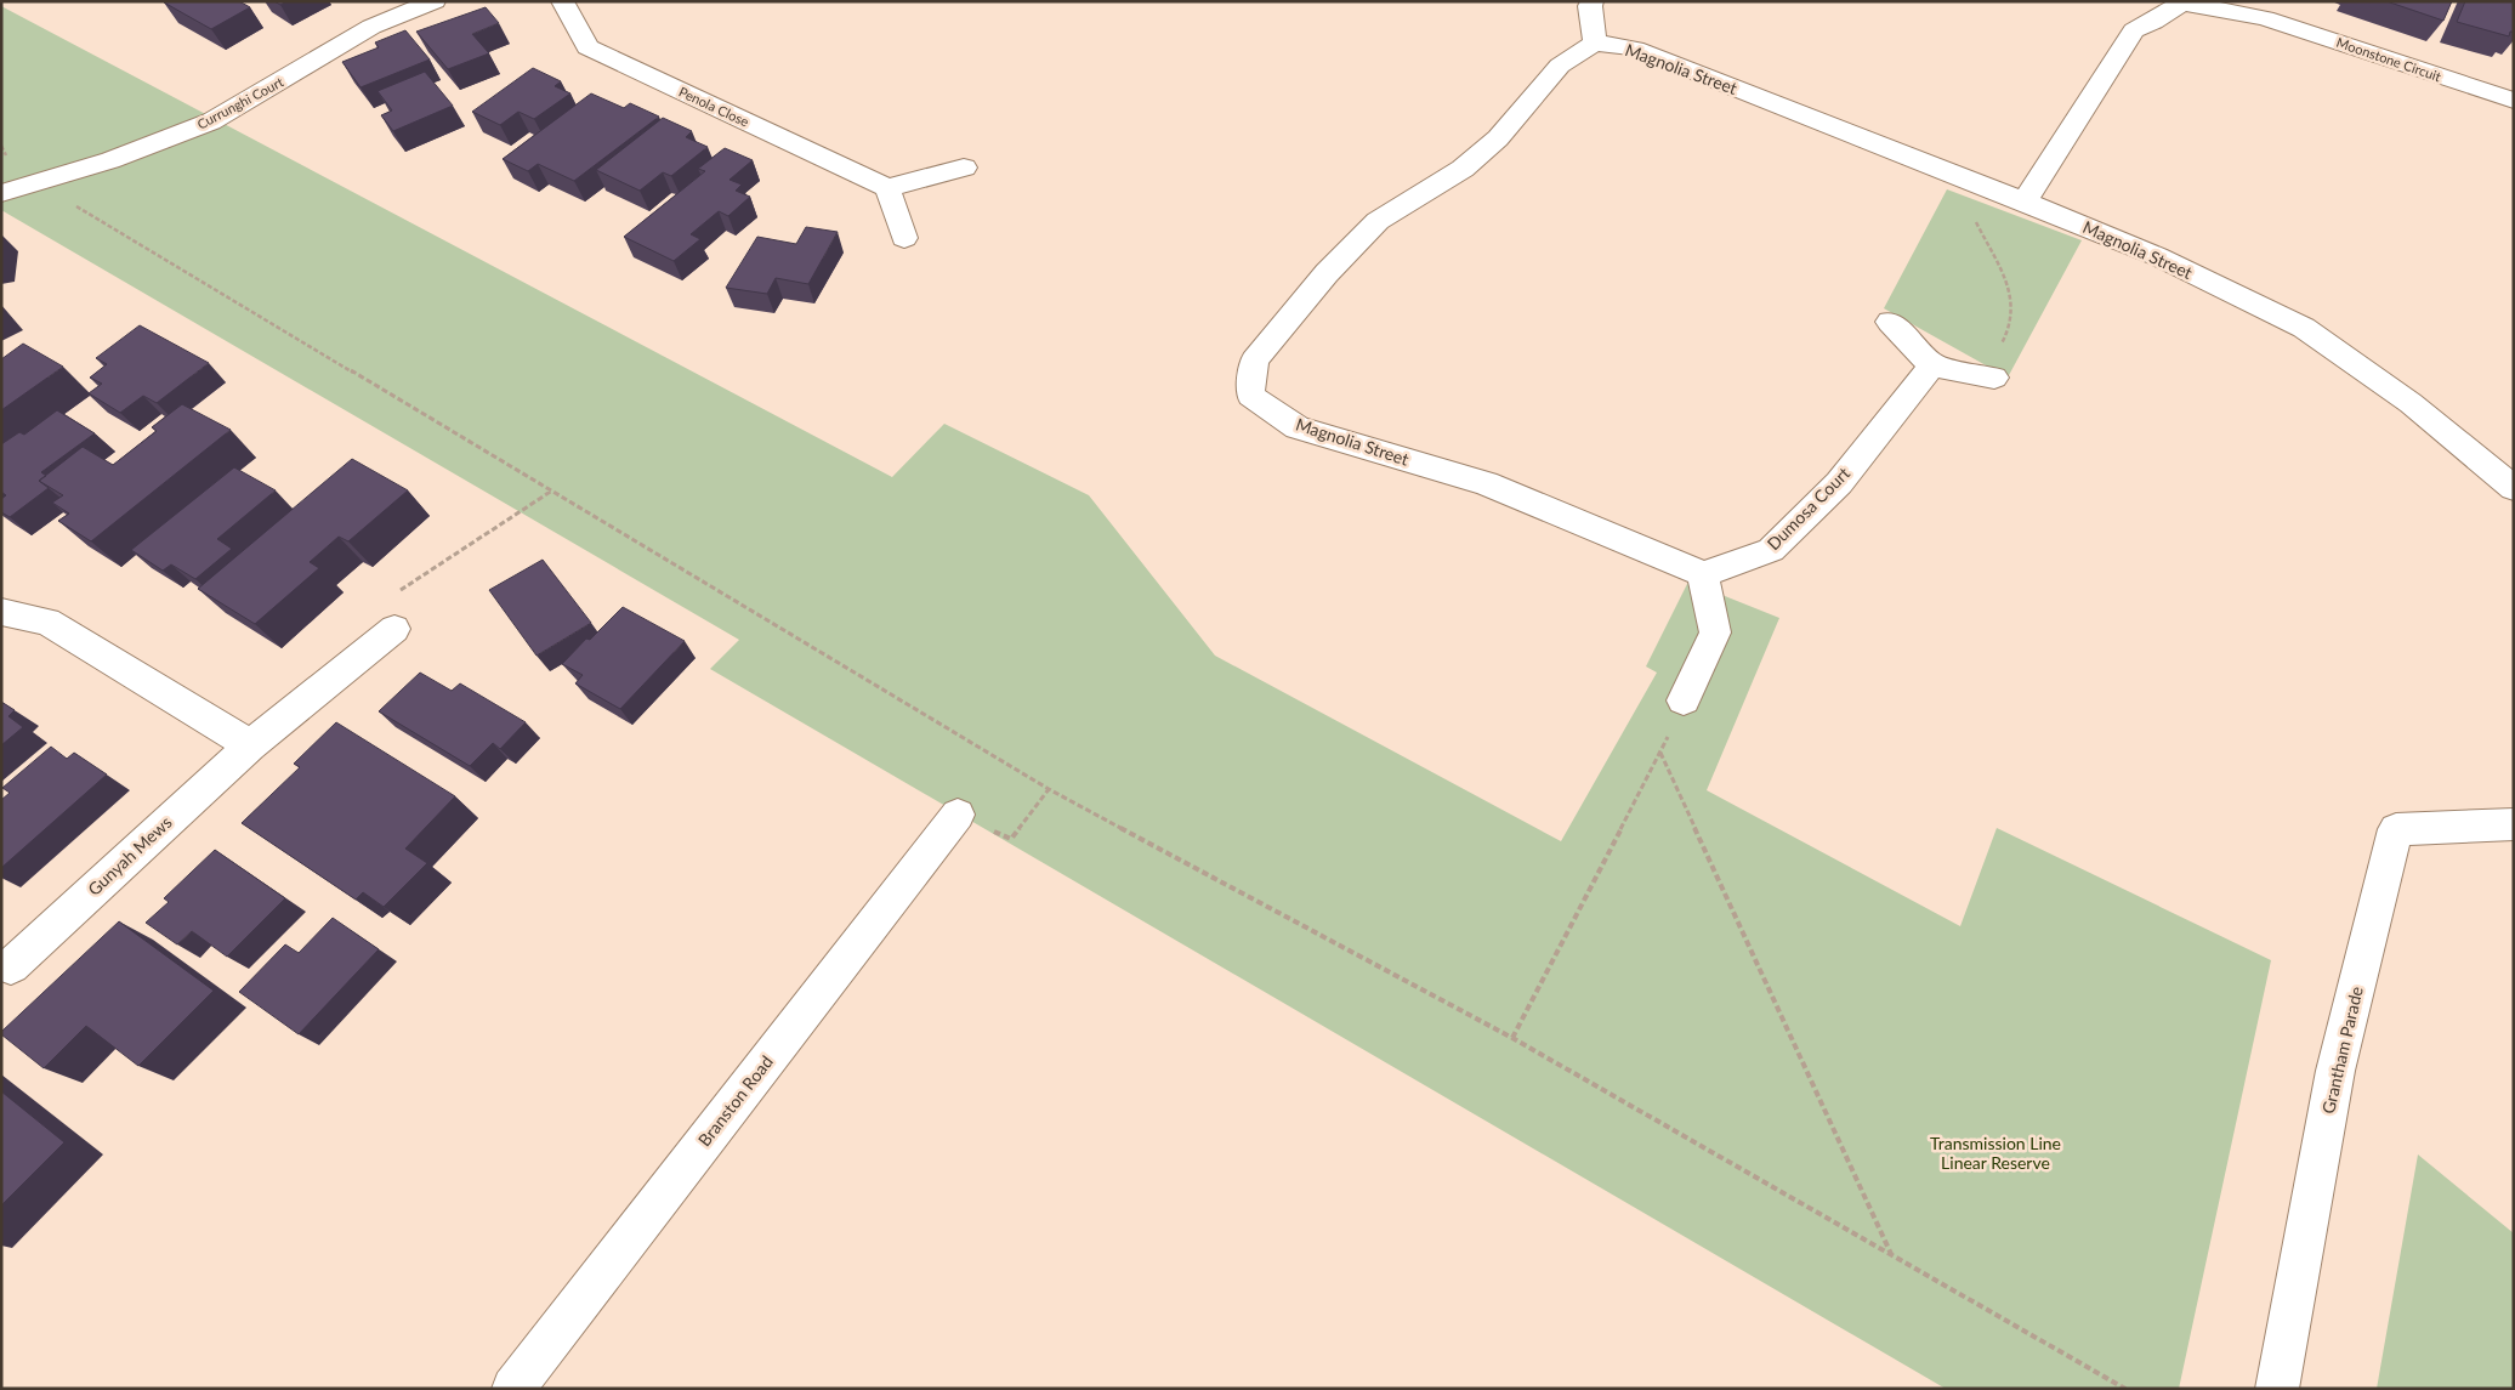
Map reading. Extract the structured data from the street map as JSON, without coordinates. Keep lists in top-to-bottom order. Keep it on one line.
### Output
{"streets":{"street":["Moonstone Circuit","Magnolia Street","Currunghi Court","Penola Close","Dumosa Court","Gunyah Mews","Grantham Parade","Branston Road"]},"crossings":[["Moonstone Circuit","Magnolia Street"],["Magnolia Street","Dumosa Court"]],"parks":["Transmission Line Linear Reserve"]}
